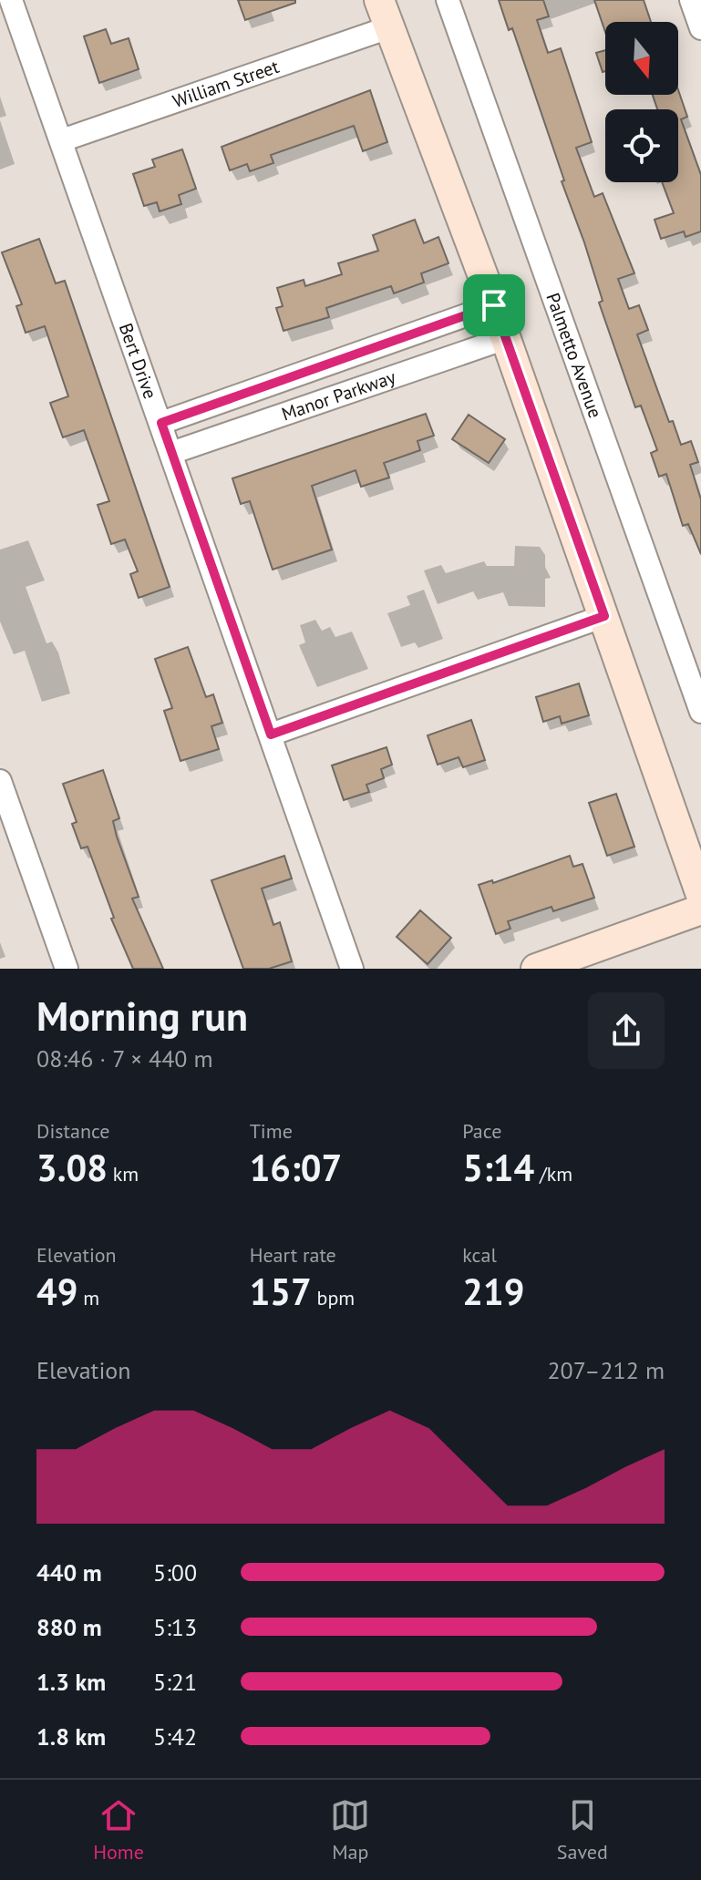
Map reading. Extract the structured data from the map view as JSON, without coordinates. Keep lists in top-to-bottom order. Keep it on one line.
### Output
{"streets":{"street":["William Street","Palmetto Avenue","Bert Drive","Manor Parkway"]},"crossings":[["William Street","Bert Drive"],["Bert Drive","Manor Parkway"]],"north":"bottom","page":{"heading":["Morning run","08:46 · 7 × 440 m"],"stats":[["Distance","3.08 km"],["Time","16:07"],["Pace","5:14 /km"],["Elevation","49 m"],["Heart rate","157 bpm"],["kcal","219"]],"chart":["Elevation","207–212 m"],"list":[{"name":"440 m","note":"5:00"},{"name":"880 m","note":"5:13"},{"name":"1.3 km","note":"5:21"},{"name":"1.8 km","note":"5:42"}],"tabs":["Home","Map","Saved"]}}
